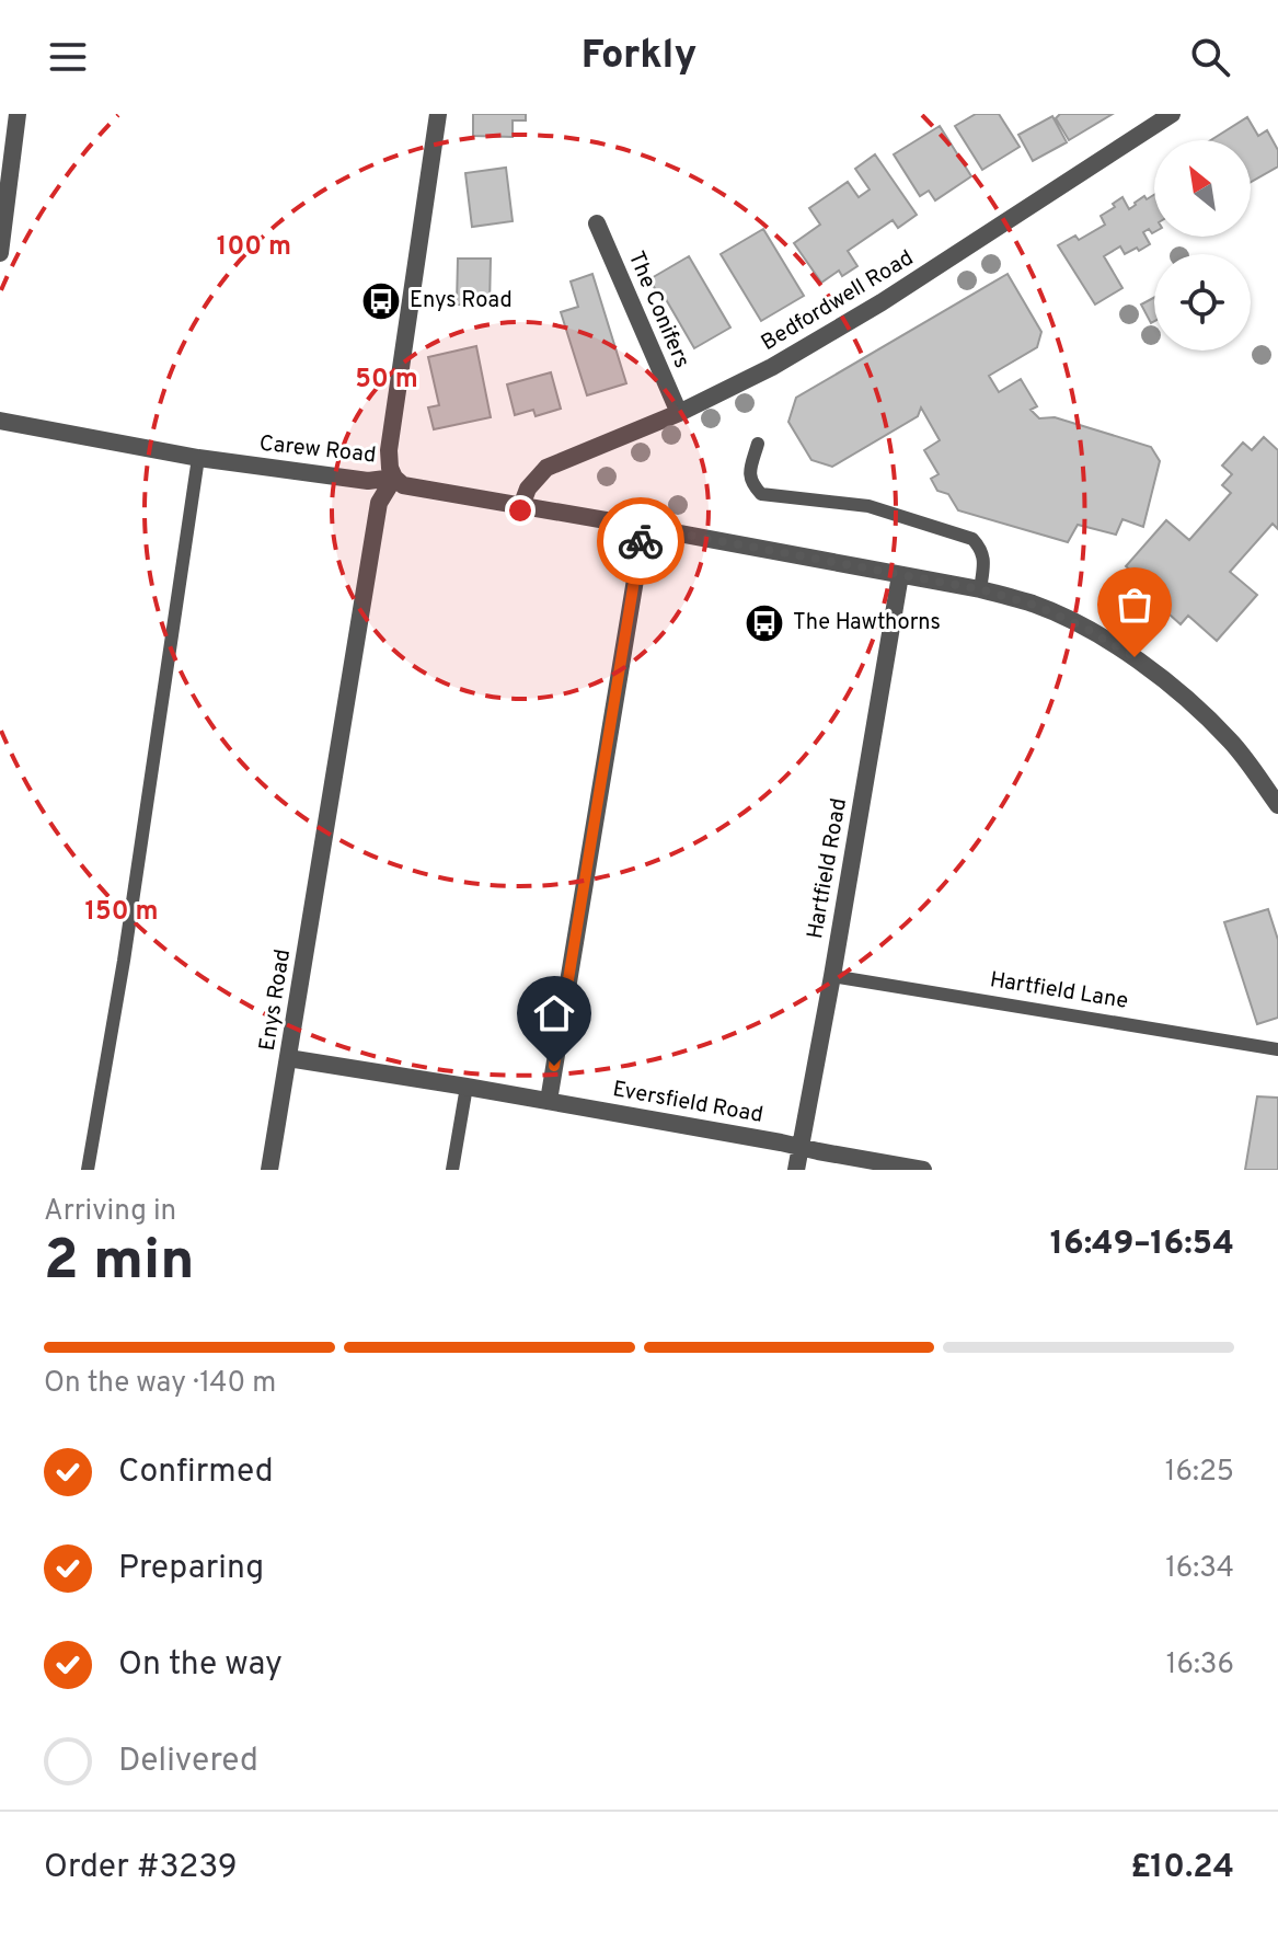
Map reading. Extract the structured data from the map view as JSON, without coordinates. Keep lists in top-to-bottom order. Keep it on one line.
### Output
{"streets":{"street":["Bedfordwell Road","The Conifers","Carew Road","Hartfield Road","Enys Road","Eversfield Road"],"lane":["Hartfield Lane"]},"crossings":[["Bedfordwell Road","The Conifers"],["Bedfordwell Road","Carew Road"],["Carew Road","Hartfield Road"],["Carew Road","Enys Road"],["Hartfield Road","Hartfield Lane"],["Hartfield Road","Eversfield Road"],["Enys Road","Eversfield Road"]],"places":{"bus stop":["Enys Road","The Hawthorns"]},"north":"top left","page":{"header":"Forkly","heading":["2 min","Arriving in","16:49–16:54"],"panel":["Order #3239","£10.24"],"bar":"On the way · 140 m","list":[["Confirmed","16:25"],["Preparing","16:34"],["On the way","16:36"],"Delivered"]},"rings":["100 m","50 m","150 m"]}
